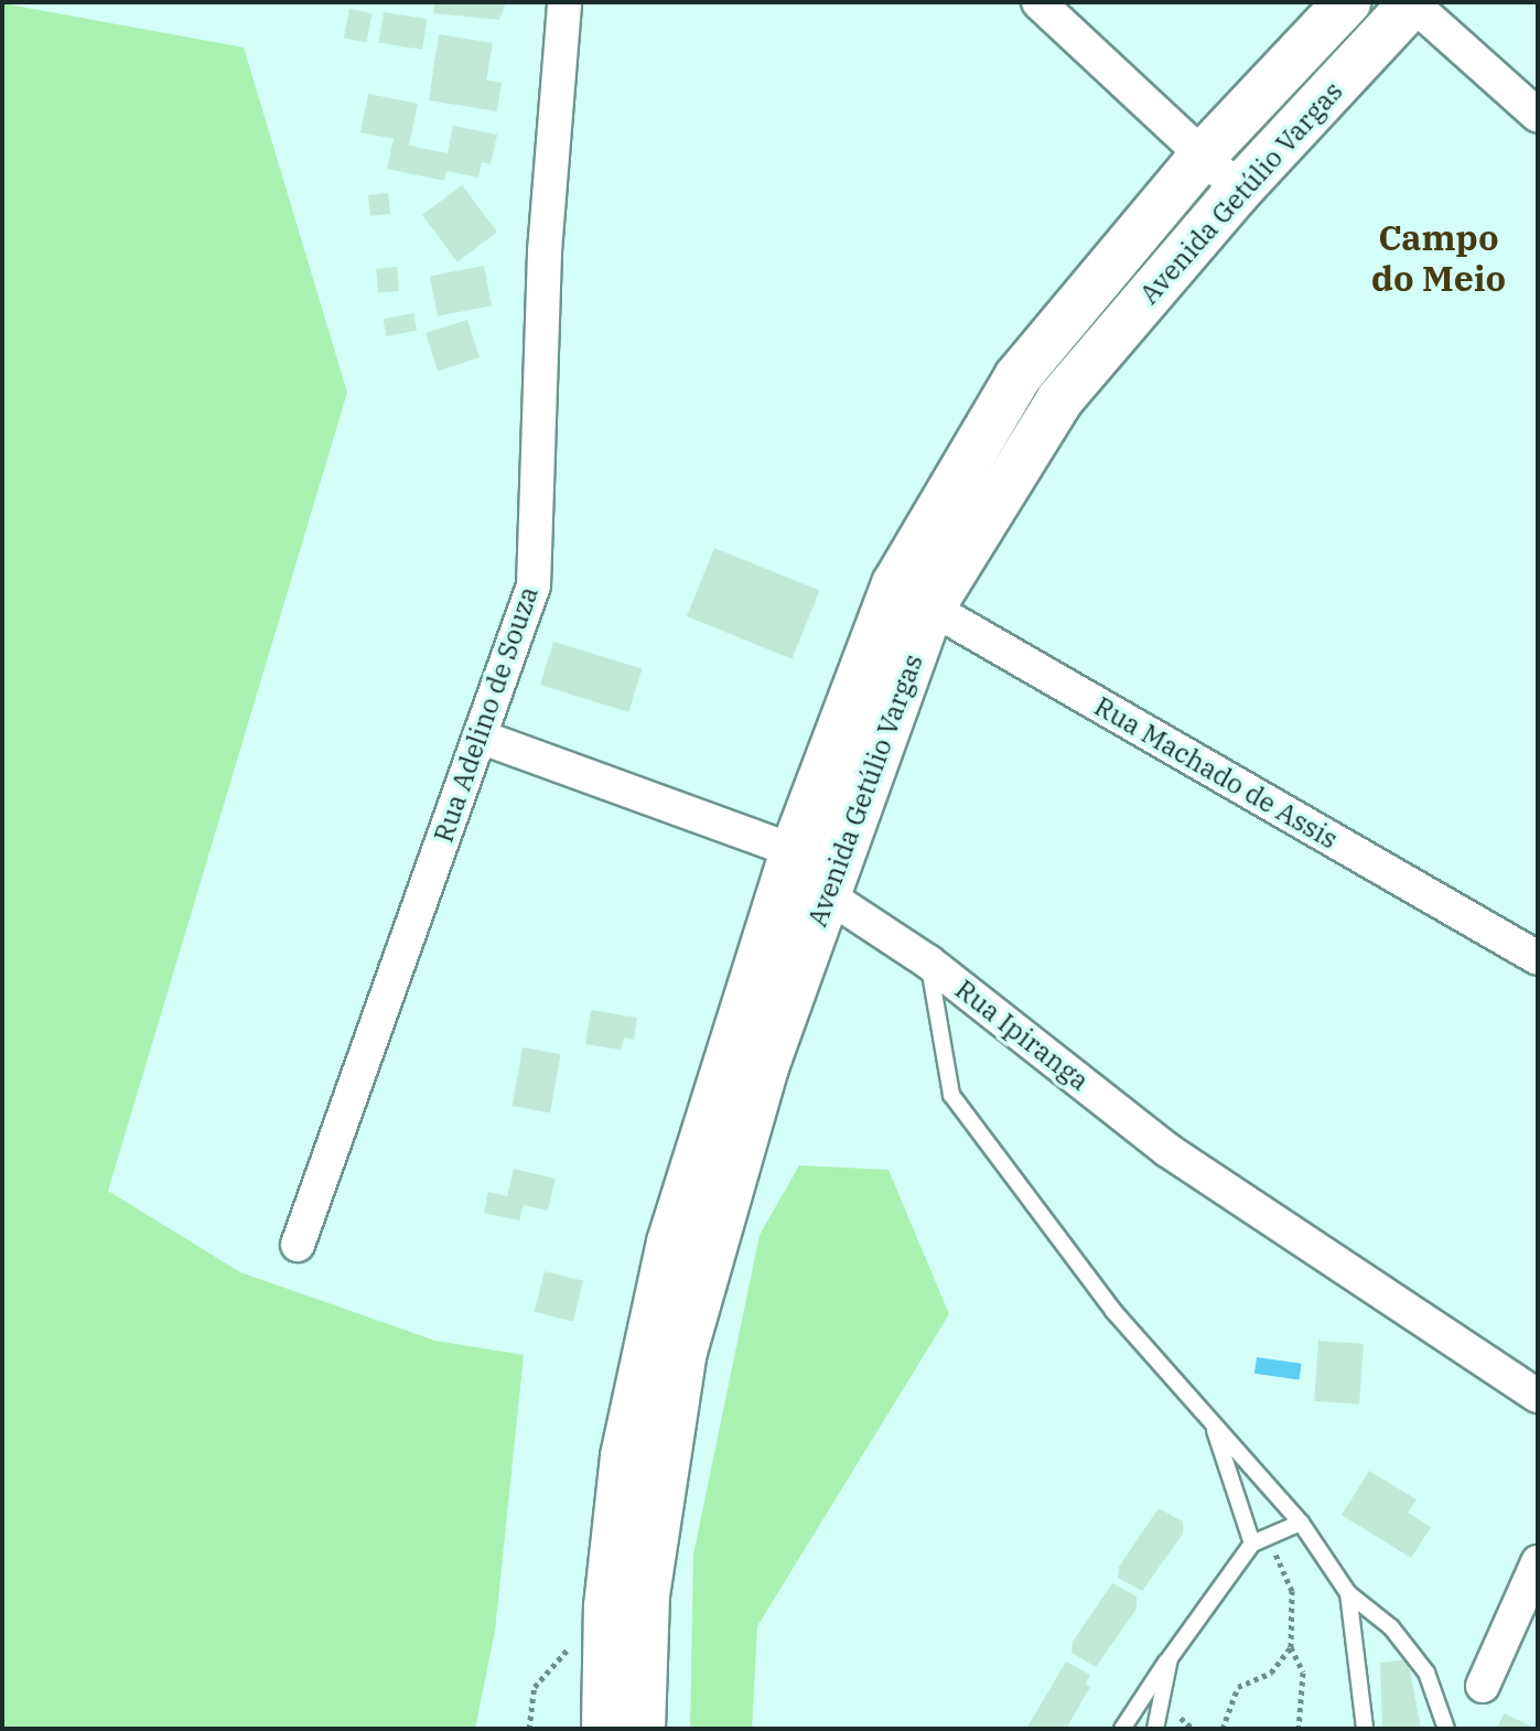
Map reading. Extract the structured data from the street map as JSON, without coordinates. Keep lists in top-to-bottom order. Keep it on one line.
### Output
{"streets":{"main road":["Avenida Getúlio Vargas"],"street":["Rua Adelino de Souza","Rua Machado de Assis","Rua Ipiranga"]},"crossings":[["Avenida Getúlio Vargas","Rua Machado de Assis"],["Avenida Getúlio Vargas","Rua Ipiranga"]],"districts":["Campo do Meio"]}
